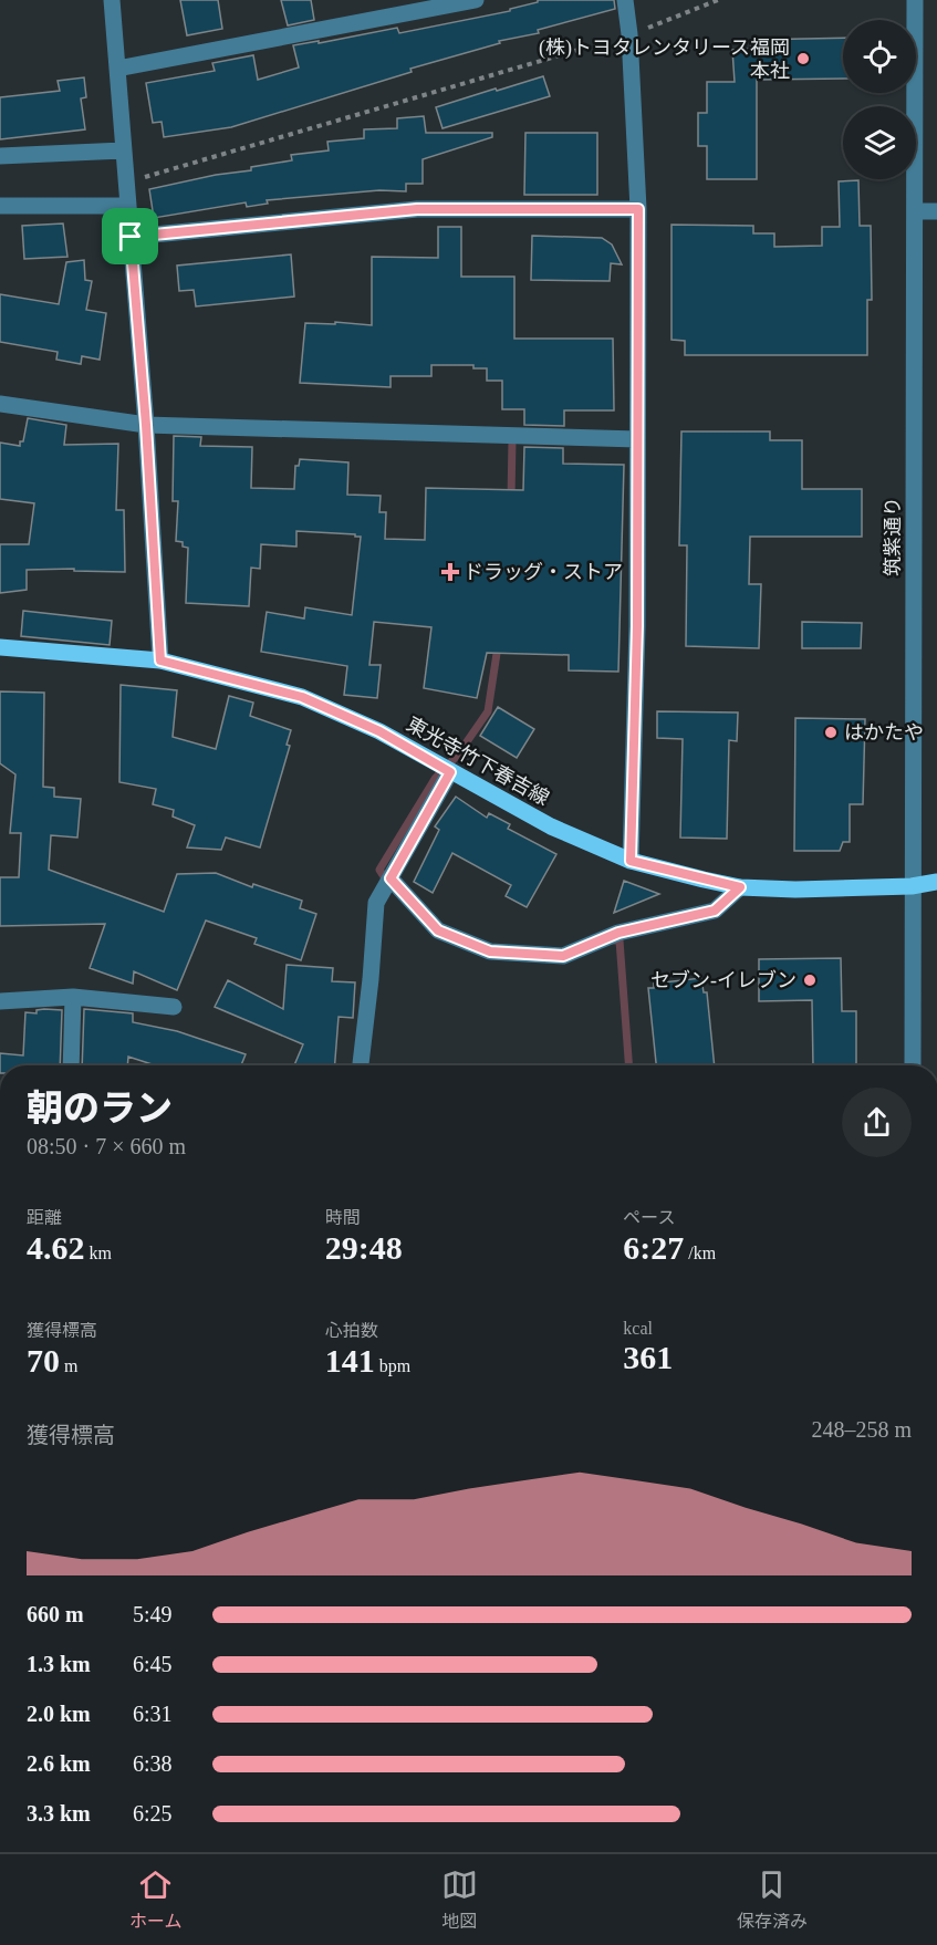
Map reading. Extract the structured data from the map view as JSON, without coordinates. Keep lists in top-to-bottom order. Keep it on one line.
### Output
{"streets":{"main road":["東光寺竹下春吉線"],"street":["筑紫通り"]},"crossings":[["筑紫通り","東光寺竹下春吉線"]],"places":{"other":["(株)トヨタレンタリース福岡 本社","はかたや","セブン-イレブン"],"health":["ドラッグ・ストア"]},"page":{"heading":["朝のラン","08:50 · 7 × 660 m"],"stats":[["距離","4.62 km"],["時間","29:48"],["ペース","6:27 /km"],["獲得標高","70 m"],["心拍数","141 bpm"],["kcal","361"]],"chart":["獲得標高","248–258 m"],"list":[{"name":"660 m","note":"5:49"},{"name":"1.3 km","note":"6:45"},{"name":"2.0 km","note":"6:31"},{"name":"2.6 km","note":"6:38"},{"name":"3.3 km","note":"6:25"}],"tabs":["ホーム","地図","保存済み"]}}
